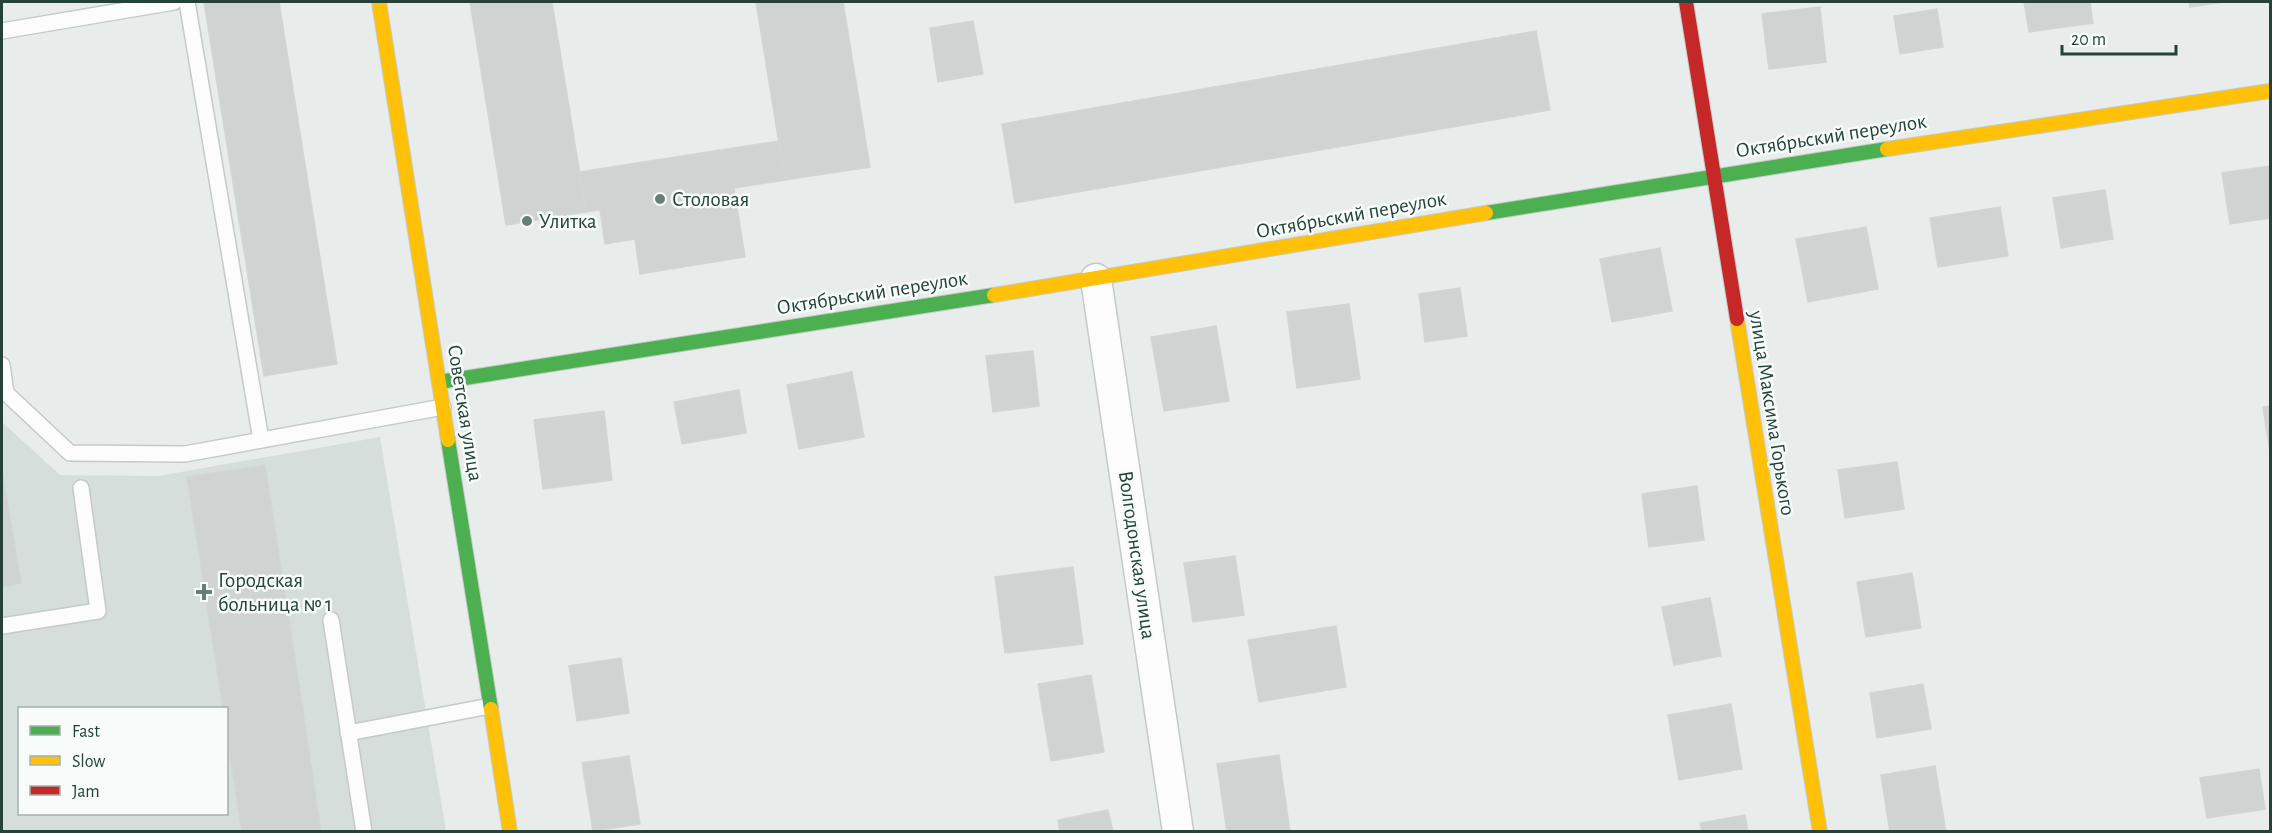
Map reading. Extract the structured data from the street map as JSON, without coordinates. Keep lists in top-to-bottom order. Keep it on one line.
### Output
{"streets":{"street":["Октябрьский переулок","Советская улица","улица Максима Горького","Волгодонская улица"]},"crossings":[["Октябрьский переулок","Советская улица"],["Октябрьский переулок","улица Максима Горького"],["Октябрьский переулок","Волгодонская улица"]],"places":{"other":["Столовая","Улитка"],"health":["Городская больница № 1"]},"legend":["Fast","Slow","Jam"],"scale_bar":"20 m"}
